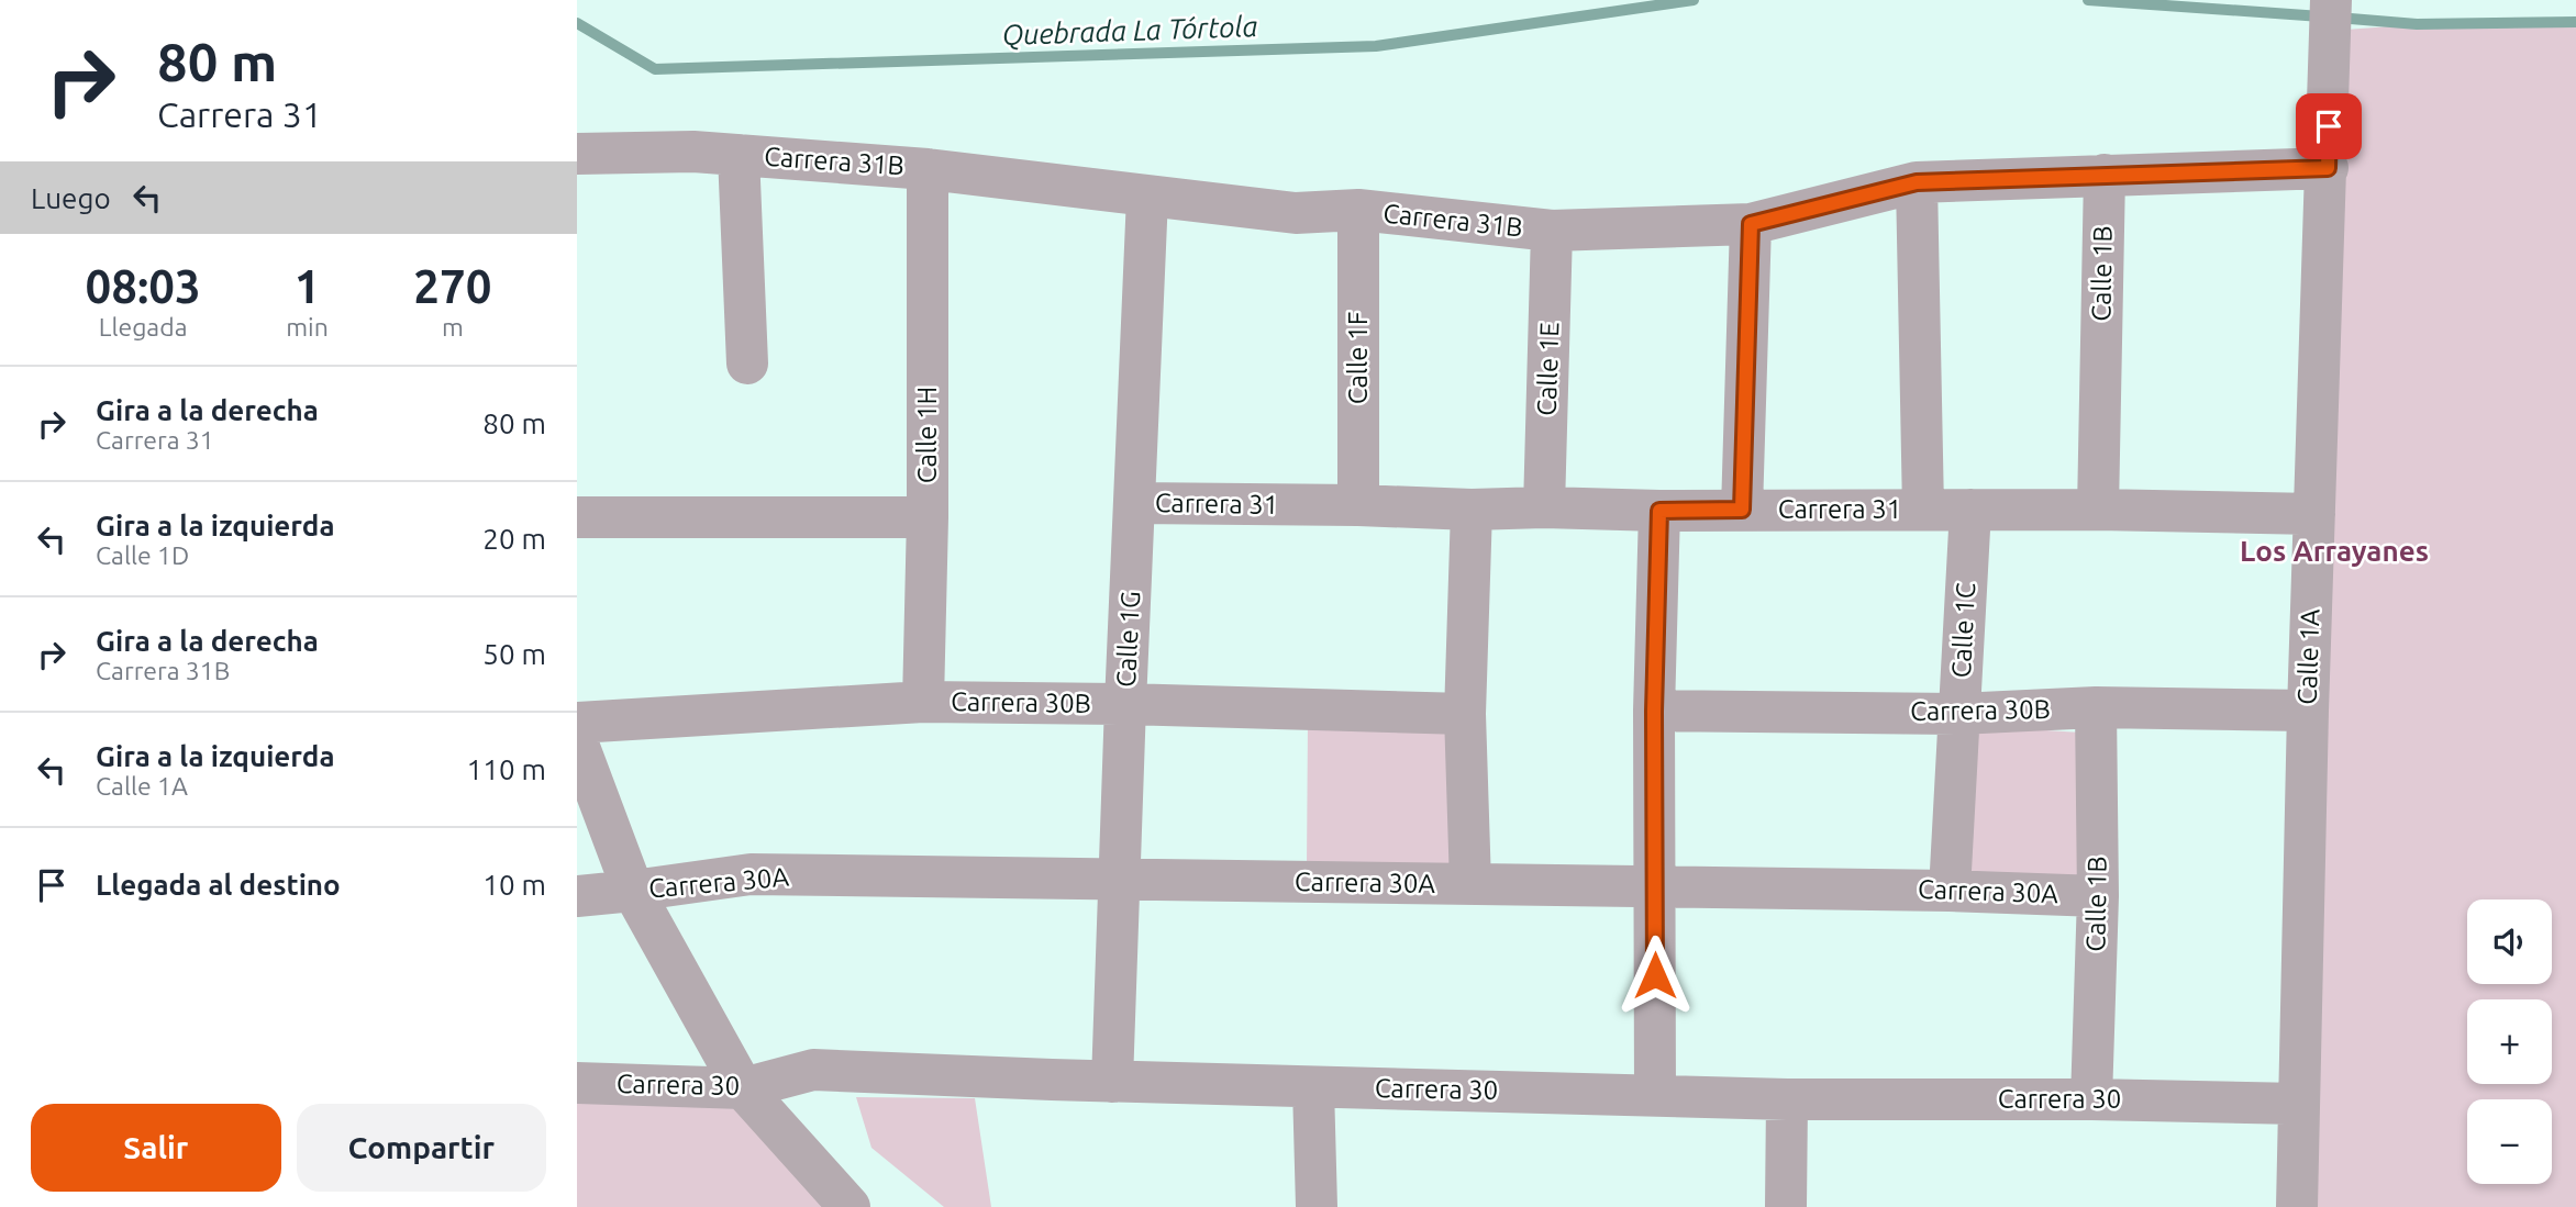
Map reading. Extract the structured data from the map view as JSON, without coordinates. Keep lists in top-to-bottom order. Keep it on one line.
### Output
{"streets":{"street":["Carrera 31B","Calle 1B","Calle 1F","Calle 1E","Calle 1H","Carrera 31","Calle 1C","Calle 1G","Calle 1A","Carrera 30B","Carrera 30A","Carrera 30"]},"crossings":[["Carrera 31B","Calle 1B"],["Carrera 31B","Calle 1F"],["Carrera 31B","Calle 1E"],["Carrera 31B","Calle 1H"],["Carrera 31B","Calle 1G"],["Carrera 31B","Calle 1A"],["Calle 1B","Carrera 31"],["Calle 1B","Carrera 30B"],["Calle 1B","Carrera 30A"],["Calle 1B","Carrera 30"],["Calle 1F","Carrera 31"],["Calle 1E","Carrera 31"],["Calle 1H","Carrera 30B"],["Carrera 31","Calle 1C"],["Carrera 31","Calle 1G"],["Carrera 31","Calle 1A"],["Calle 1C","Carrera 30B"],["Calle 1C","Carrera 30A"],["Calle 1G","Carrera 30B"],["Calle 1G","Carrera 30A"],["Calle 1G","Carrera 30"],["Calle 1A","Carrera 30B"],["Calle 1A","Carrera 30"]],"districts":["Los Arrayanes"],"water":["Quebrada La Tórtola"],"page":{"turn":["80 m","Carrera 31"],"then":"Luego","eta":["08:03","Llegada","1","min","270","m"],"list":[{"name":"Gira a la derecha","note":"Carrera 31","value":"80 m"},{"name":"Gira a la izquierda","note":"Calle 1D","value":"20 m"},{"name":"Gira a la derecha","note":"Carrera 31B","value":"50 m"},{"name":"Gira a la izquierda","note":"Calle 1A","value":"110 m"},{"name":"Llegada al destino","value":"10 m"}],"map_buttons":["+","−"],"buttons":["Salir","Compartir"]}}
